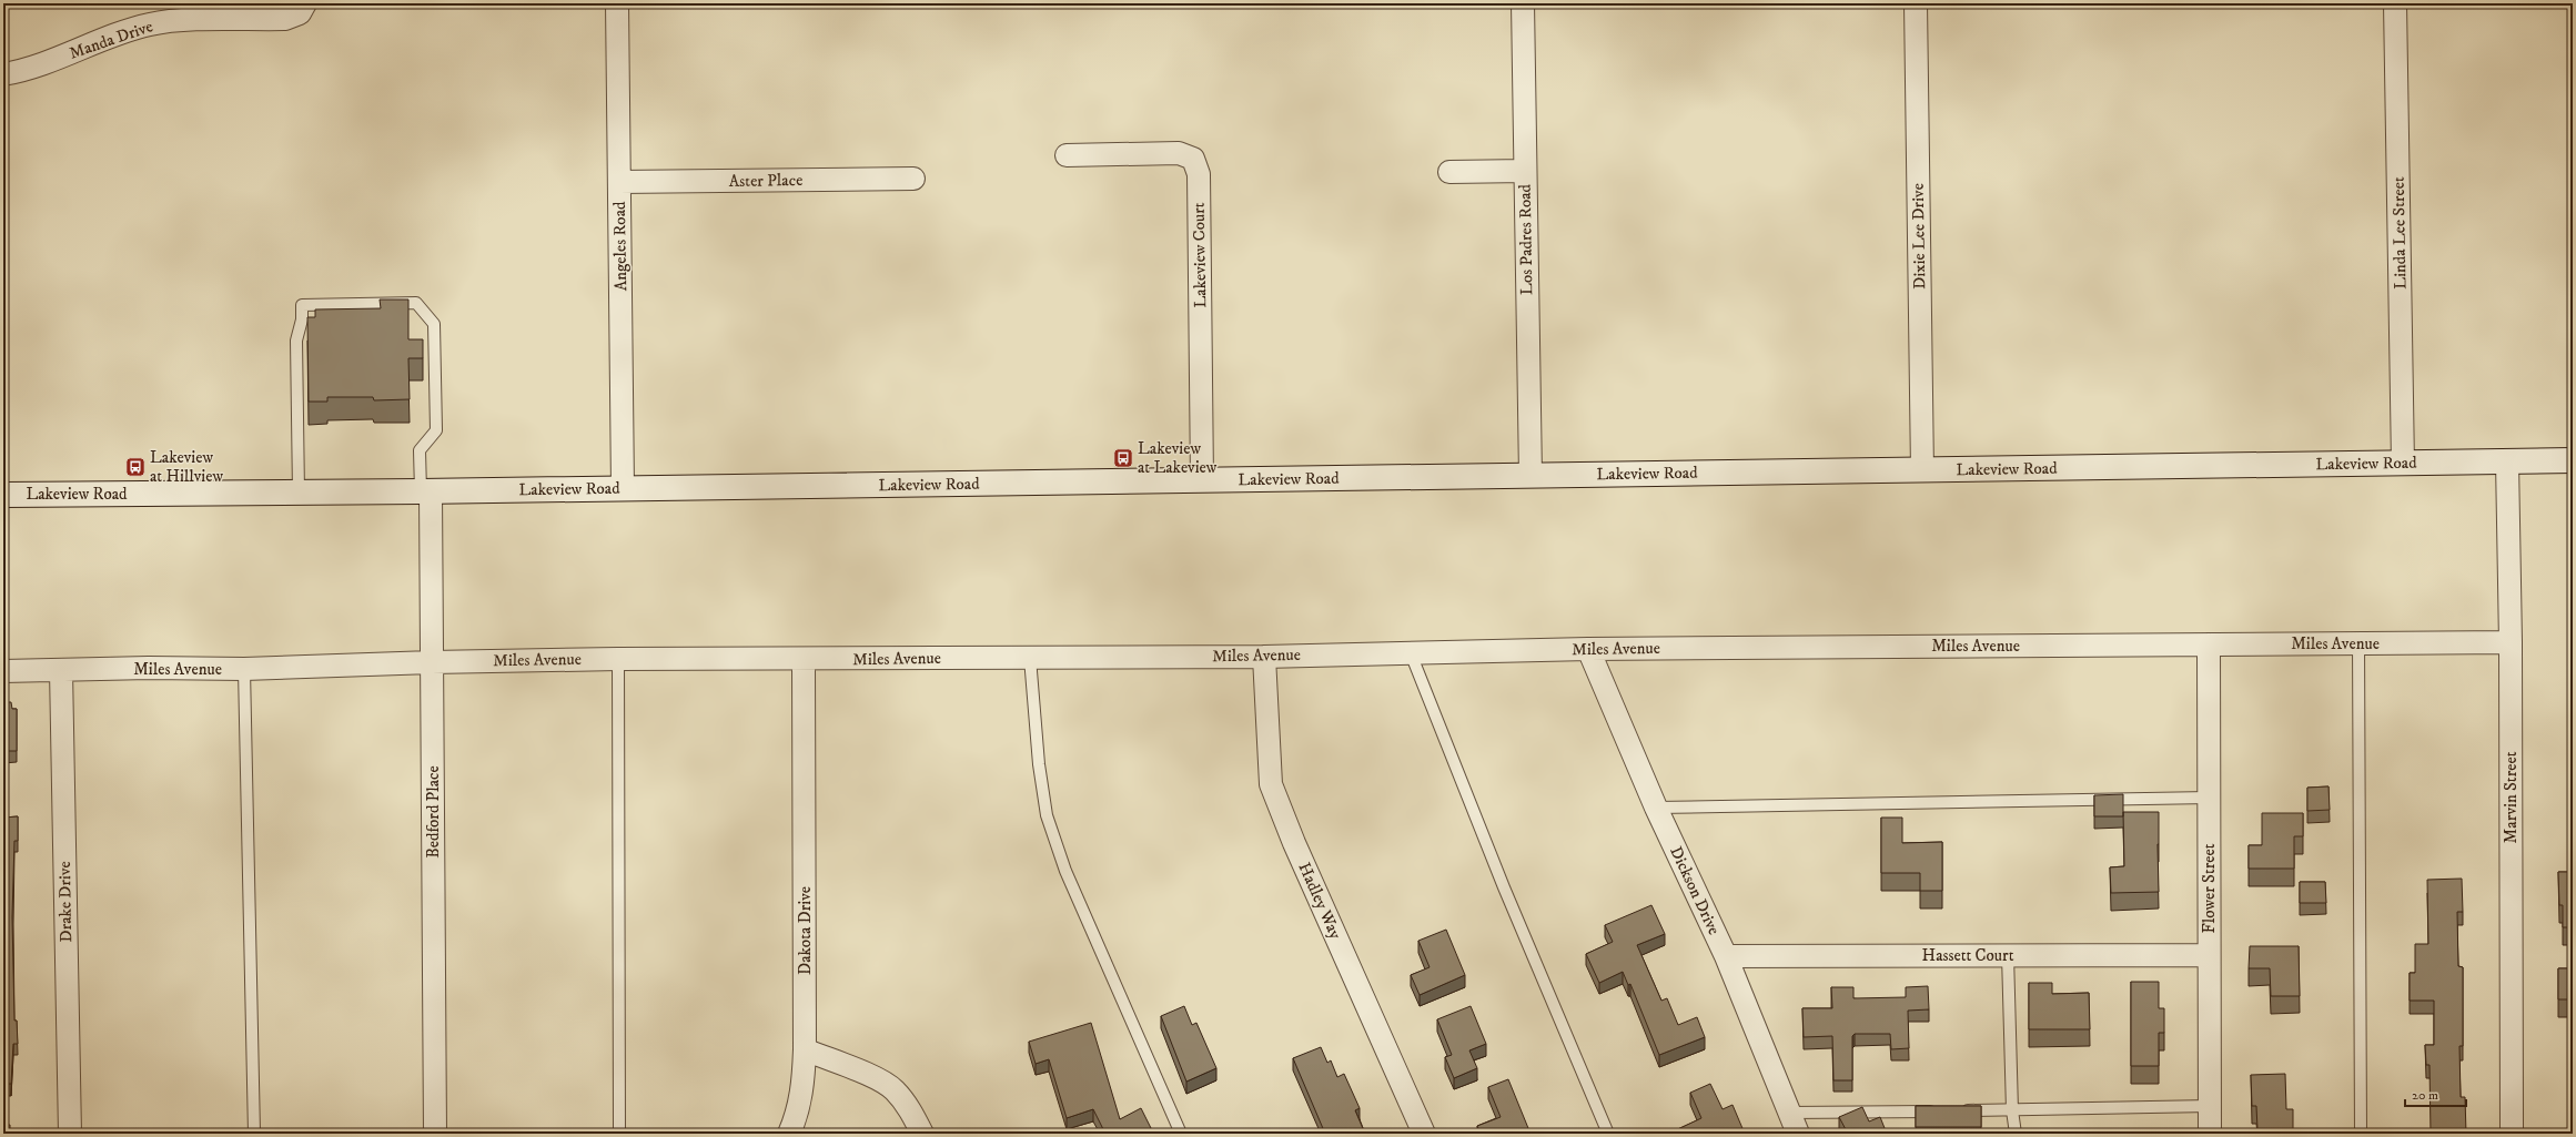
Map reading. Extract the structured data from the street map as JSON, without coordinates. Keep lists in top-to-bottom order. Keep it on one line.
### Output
{"streets":{"main road":["Lakeview Road"],"street":["Manda Drive","Aster Place","Linda Lee Street","Dixie Lee Drive","Los Padres Road","Angeles Road","Lakeview Court","Miles Avenue","Marvin Street","Bedford Place","Flower Street","Dickson Drive","Hadley Way","Drake Drive","Dakota Drive","Hassett Court"]},"crossings":[["Aster Place","Angeles Road"],["Linda Lee Street","Lakeview Road"],["Dixie Lee Drive","Lakeview Road"],["Los Padres Road","Lakeview Road"],["Angeles Road","Lakeview Road"],["Lakeview Court","Lakeview Road"],["Lakeview Road","Marvin Street"],["Lakeview Road","Bedford Place"],["Miles Avenue","Marvin Street"],["Miles Avenue","Bedford Place"],["Miles Avenue","Flower Street"],["Miles Avenue","Dickson Drive"],["Miles Avenue","Hadley Way"],["Miles Avenue","Drake Drive"],["Miles Avenue","Dakota Drive"],["Flower Street","Hassett Court"],["Dickson Drive","Hassett Court"]],"places":{"bus stop":["Lakeview at Lakeview","Lakeview at Hillview"]},"scale_bar":"20 m"}
